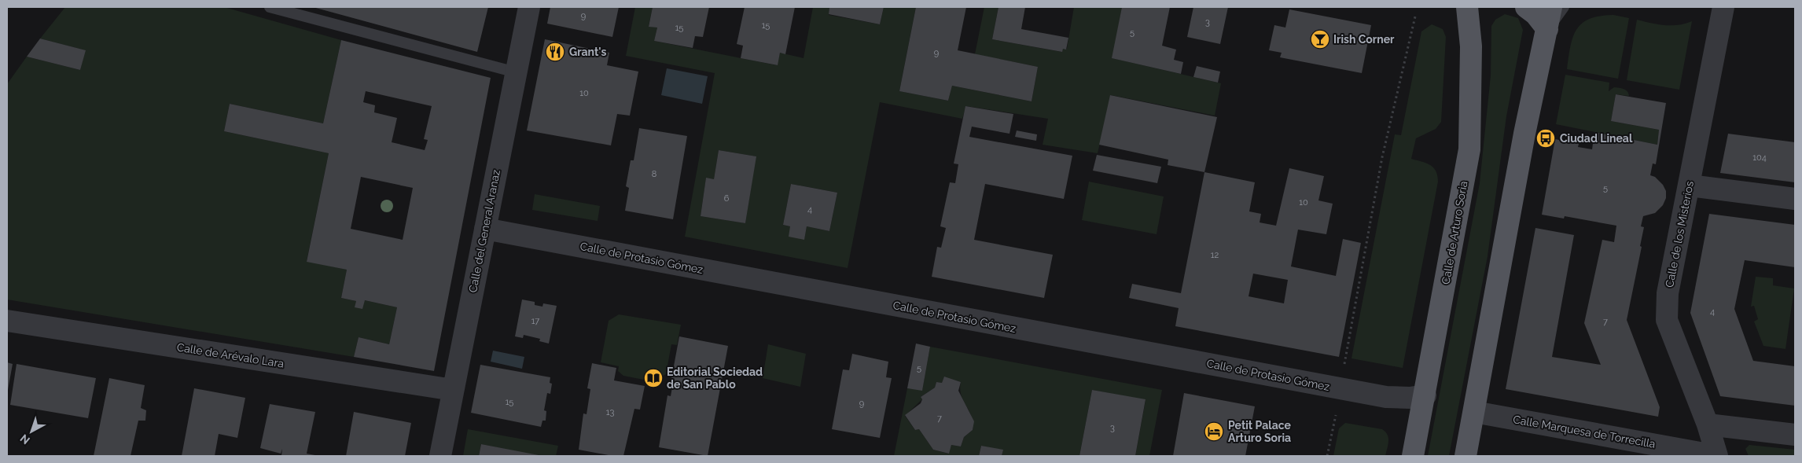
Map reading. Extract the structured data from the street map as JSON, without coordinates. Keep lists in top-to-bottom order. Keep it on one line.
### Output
{"streets":{"main road":["Calle de Arturo Soria"],"street":["Calle del General Aranaz","Calle de los Misterios","Calle de Protasio Gómez","Calle de Arévalo Lara","Calle Marquesa de Torrecilla"]},"crossings":[["Calle del General Aranaz","Calle de Protasio Gómez"],["Calle del General Aranaz","Calle de Arévalo Lara"],["Calle de Arturo Soria","Calle de Protasio Gómez"],["Calle de los Misterios","Calle Marquesa de Torrecilla"]],"places":{"bar":["Irish Corner"],"restaurant":["Grant's"],"bus stop":["Ciudad Lineal"],"library":["Editorial Sociedad de San Pablo"],"hotel":["Petit Palace Arturo Soria"]},"house_numbers":["9","3","15","15","5","9","10","104","8","5","6","10","4","12","4","17","7","5","15","9","13","7","3"],"north":"bottom left"}
